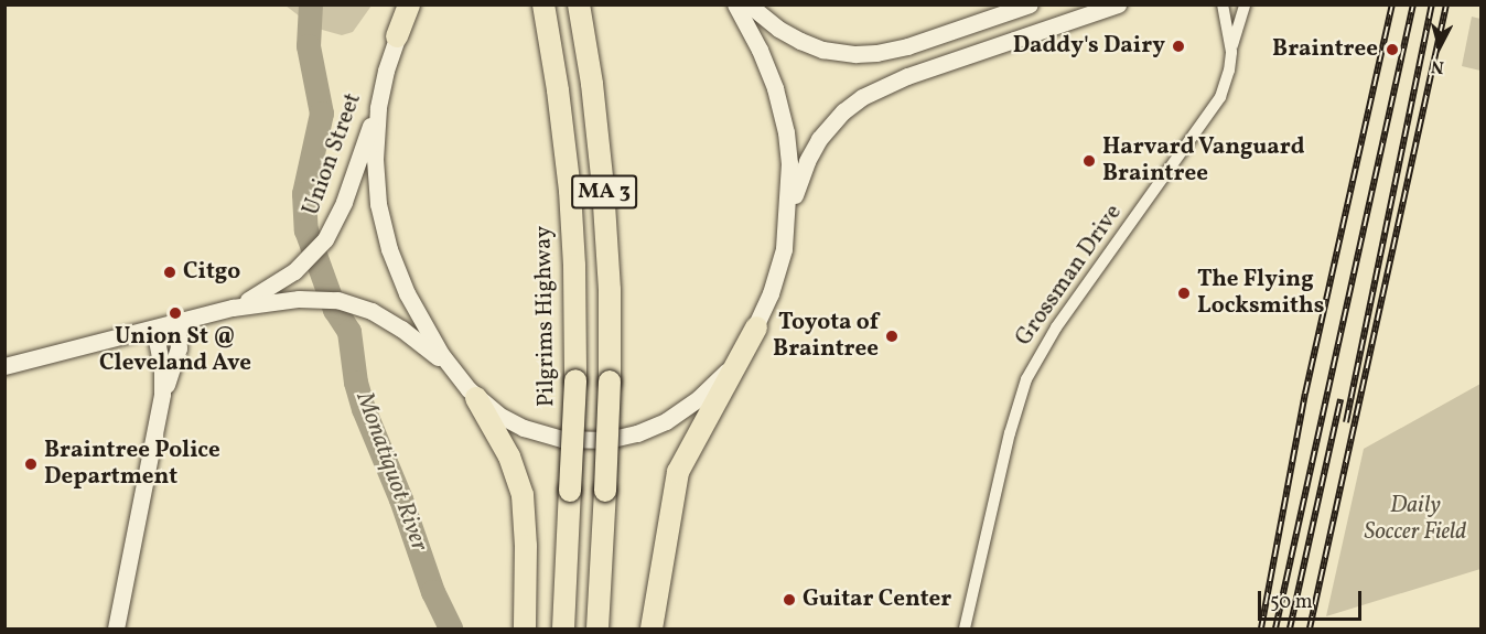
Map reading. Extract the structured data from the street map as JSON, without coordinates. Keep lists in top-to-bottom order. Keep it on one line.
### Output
{"streets":{"highway":["MA 3","Pilgrims Highway"],"main road":["Union Street"],"street":["Grossman Drive"]},"water":["Monatiquot River"],"parks":["Daily Soccer Field"],"places":["Daddy's Dairy","Braintree","Harvard Vanguard Braintree","Citgo","The Flying Locksmiths","Union St @ Cleveland Ave","Toyota of Braintree","Braintree Police Department","Guitar Center"],"scale_bar":"50 m","north":"bottom"}
